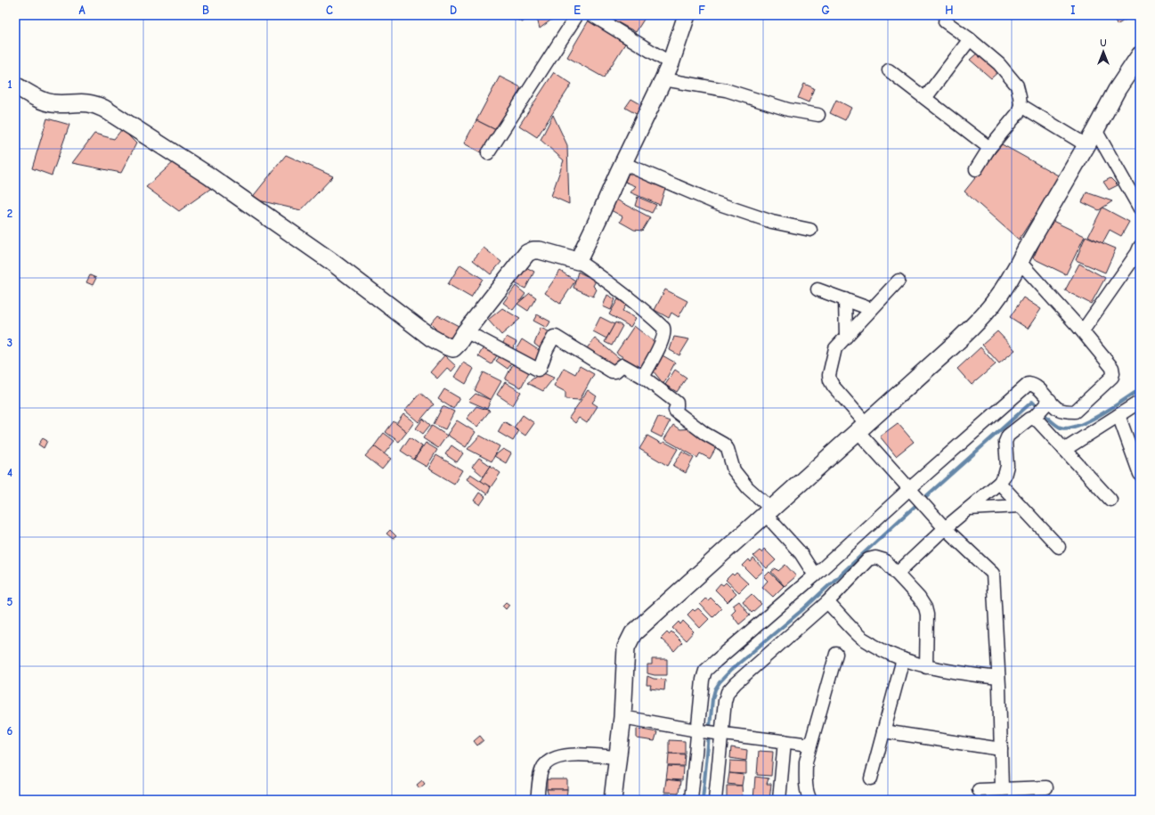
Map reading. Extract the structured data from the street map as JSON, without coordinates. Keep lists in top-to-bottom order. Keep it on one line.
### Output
{"north":"top","grid":{"columns":["A","B","C","D","E","F","G","H","I"],"rows":["1","2","3","4","5","6"]}}
